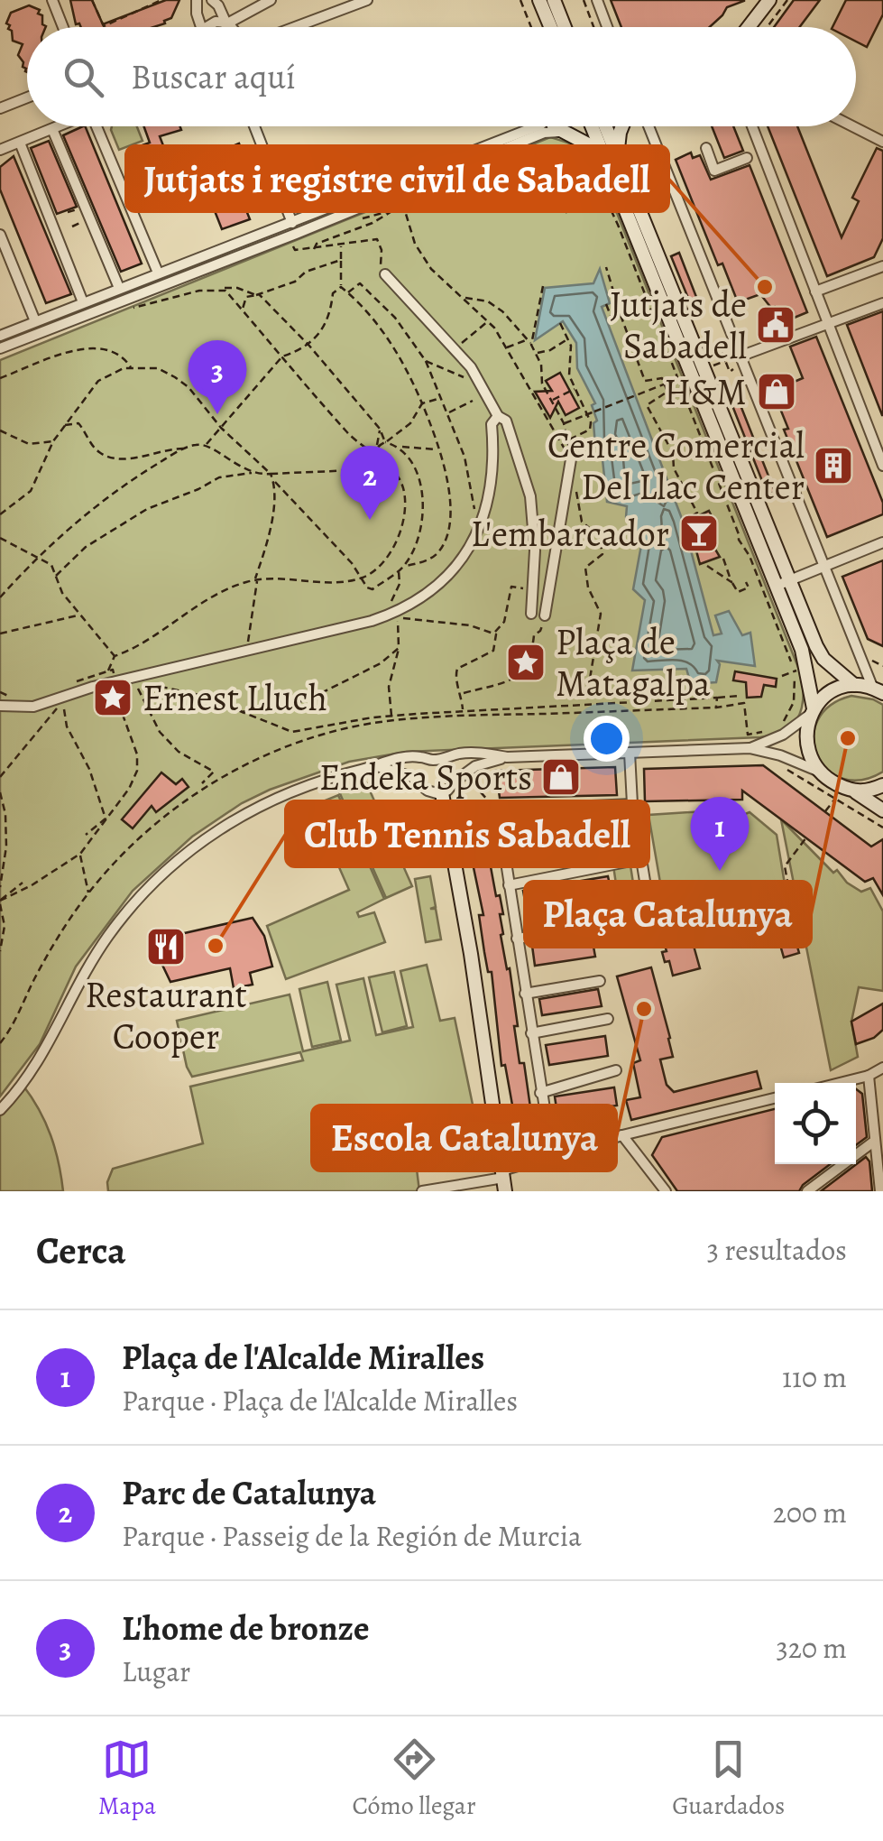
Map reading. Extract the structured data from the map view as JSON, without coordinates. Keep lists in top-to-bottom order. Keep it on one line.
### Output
{"places":{"other":["Jutjats i registre civil de Sabadell","Plaça Catalunya","Club Tennis Sabadell","Escola Catalunya"],"public building":["Jutjats de Sabadell"],"shop":["H&M","Endeka Sports"],"building":["Centre Comercial Del Llac Center"],"bar":["L'embarcador"],"place":["Plaça de Matagalpa","Ernest Lluch"],"restaurant":["Restaurant Cooper"]},"page":{"search":"Buscar aquí","pins":["3","2","1"],"heading":["Cerca","3 resultados"],"list":[{"mark":"1","name":"Plaça de l'Alcalde Miralles","note":"Parque · Plaça de l'Alcalde Miralles","value":"110 m"},{"mark":"2","name":"Parc de Catalunya","note":"Parque · Passeig de la Región de Murcia","value":"200 m"},{"mark":"3","name":"L'home de bronze","note":"Lugar","value":"320 m"}],"nav":["Mapa","Cómo llegar","Guardados"]}}
